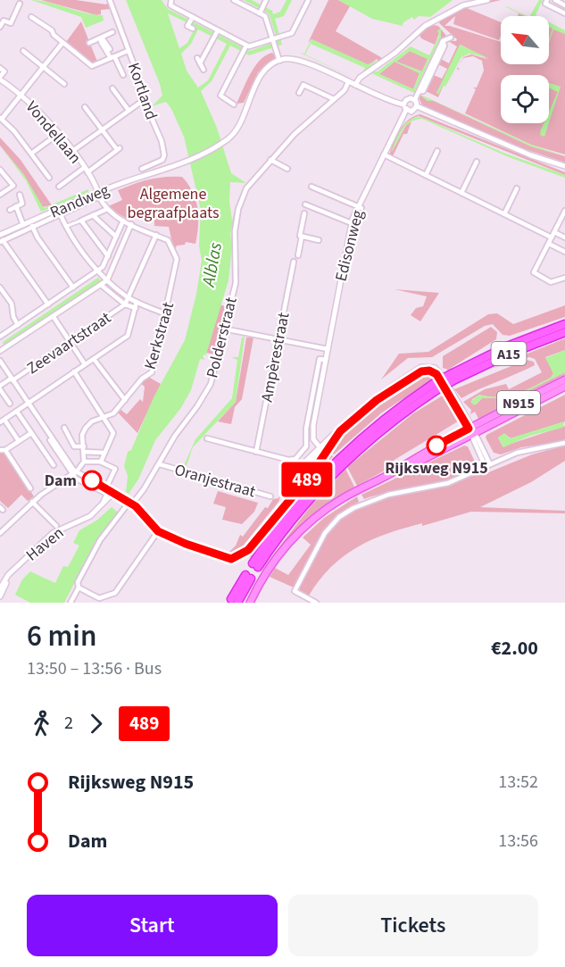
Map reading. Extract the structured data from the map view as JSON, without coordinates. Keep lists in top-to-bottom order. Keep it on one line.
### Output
{"streets":{"highway":["A15"],"main road":["N915"],"street":["Kortland","Vondellaan","Randweg","Edisonweg","Kerkstraat","Polderstraat","Zeevaartstraat","Ampèrestraat","Oranjestraat","Haven"]},"crossings":[["Vondellaan","Randweg"],["Edisonweg","Ampèrestraat"],["Polderstraat","Oranjestraat"]],"water":["Alblas"],"parks":["Algemene begraafplaats"],"places":["Rijksweg N915","Dam"],"lines":["bus line 489"],"north":"top left","page":{"on_map":"489","heading":["6 min","13:50 – 13:56 · Bus","€2.00"],"legs":["2","489"],"list":[{"name":"Rijksweg N915","value":"13:52"},{"name":"Dam","value":"13:56"}],"buttons":["Start","Tickets"]}}
